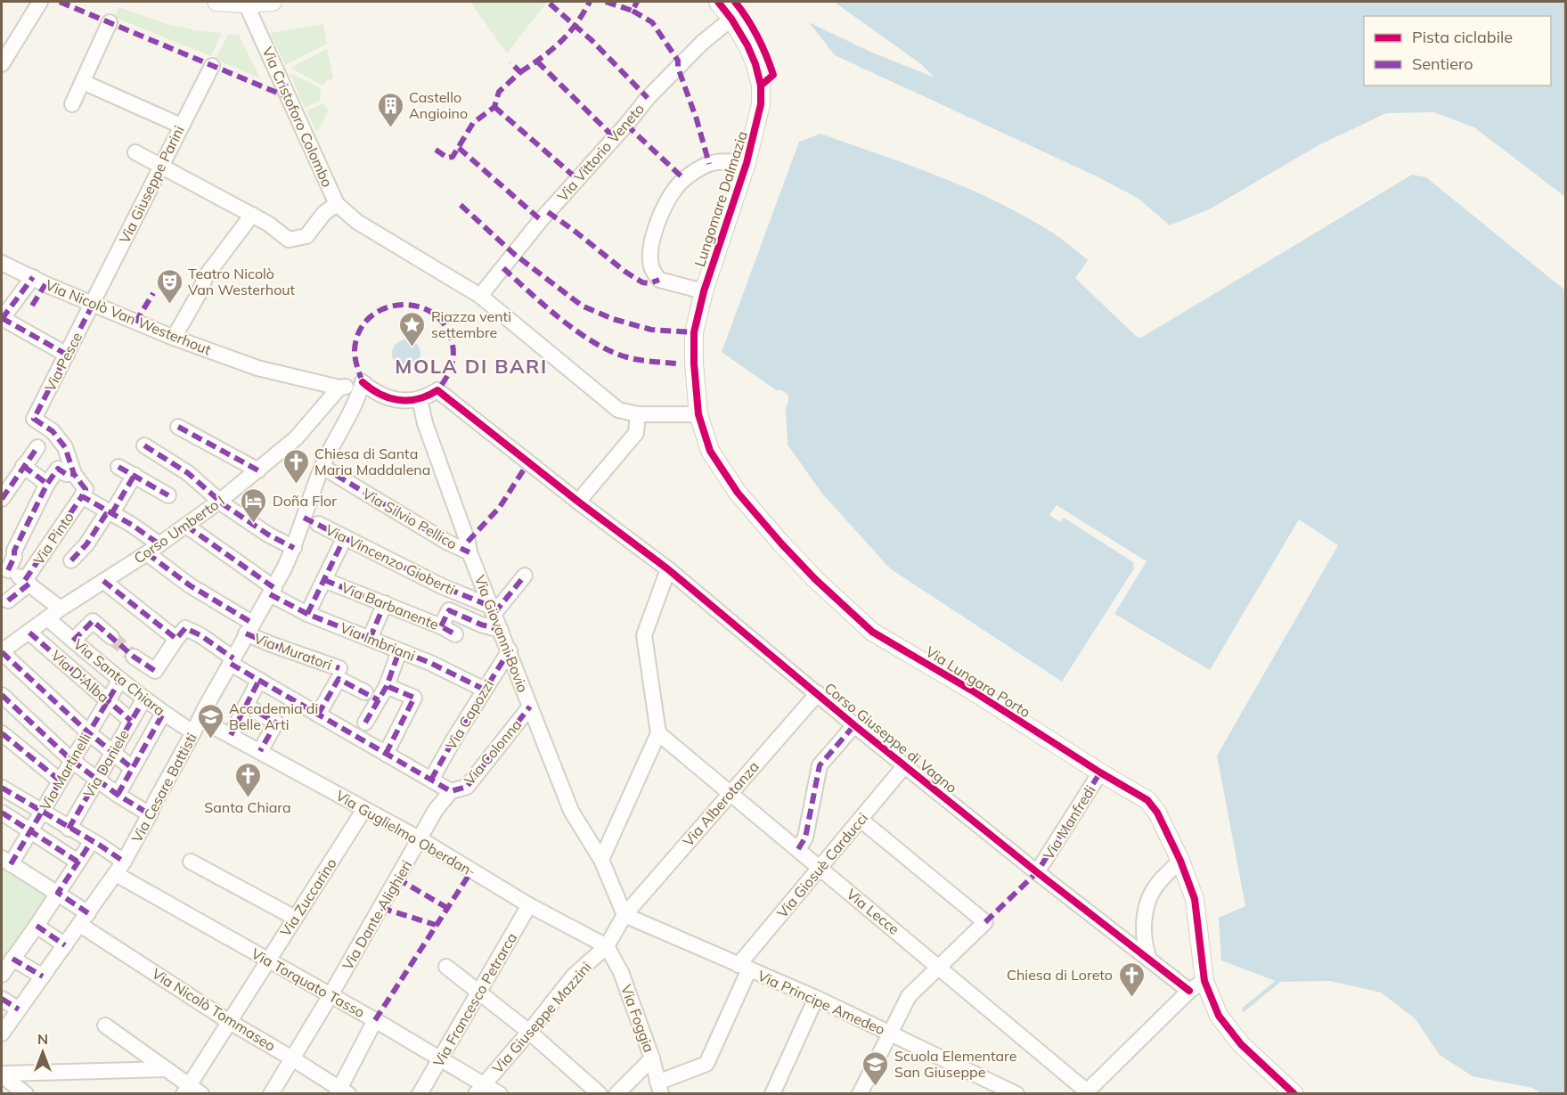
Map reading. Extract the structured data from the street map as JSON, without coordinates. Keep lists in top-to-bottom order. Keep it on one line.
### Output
{"streets":{"street":["Via Cristoforo Colombo","Via Vittorio Veneto","Via Giuseppe Parini","Lungomare Dalmazia","Via Nicolò Van Westerhout","Via Pesce","Via Silvio Pellico","Corso Umberto I","Via Pinto","Via Vincenzo Gioberti","Via Barbanente","Via Giovanni Bovio","Via Imbriani","Via Muratori","Via D'Alba","Via Santa Chiara","Via Lungara Porto","Via Capozzi","Corso Giuseppe di Vagno","Via Colonna","Via Daniele","Via Martinelli","Via Cesare Battisti","Via Alberotanza","Via Manfredi","Via Guglielmo Oberdan","Via Giosuè Carducci","Via Zuccarino","Via Lecce","Via Dante Alighieri","Via Torquato Tasso","Via Francesco Petrarca","Via Principe Amedeo","Via Nicolò Tommaseo","Via Giuseppe Mazzini","Via Foggia"]},"crossings":[["Via Cristoforo Colombo","Via Vittorio Veneto"],["Via Vittorio Veneto","Lungomare Dalmazia"],["Via Giuseppe Parini","Via Nicolò Van Westerhout"],["Via Giuseppe Parini","Via Pesce"],["Lungomare Dalmazia","Via Lungara Porto"],["Via Nicolò Van Westerhout","Via Pesce"],["Via Nicolò Van Westerhout","Corso Umberto I"],["Via Silvio Pellico","Via Giovanni Bovio"],["Via Silvio Pellico","Via Cesare Battisti"],["Corso Umberto I","Via Imbriani"],["Corso Umberto I","Via Muratori"],["Corso Umberto I","Via D'Alba"],["Corso Umberto I","Via Santa Chiara"],["Via Pinto","Via Muratori"],["Via Vincenzo Gioberti","Via Giovanni Bovio"],["Via Vincenzo Gioberti","Via Cesare Battisti"],["Via Giovanni Bovio","Via Capozzi"],["Via Giovanni Bovio","Via Colonna"],["Via Giovanni Bovio","Via Alberotanza"],["Via Giovanni Bovio","Via Principe Amedeo"],["Via Giovanni Bovio","Via Giuseppe Mazzini"],["Via Imbriani","Via Capozzi"],["Via Imbriani","Via Cesare Battisti"],["Via Muratori","Via Cesare Battisti"],["Via D'Alba","Via Daniele"],["Via D'Alba","Via Martinelli"],["Via Santa Chiara","Via Daniele"],["Via Santa Chiara","Via Martinelli"],["Via Santa Chiara","Via Cesare Battisti"],["Via Santa Chiara","Via Guglielmo Oberdan"],["Via Lungara Porto","Via Manfredi"],["Corso Giuseppe di Vagno","Via Alberotanza"],["Corso Giuseppe di Vagno","Via Manfredi"],["Corso Giuseppe di Vagno","Via Giosuè Carducci"],["Via Colonna","Via Dante Alighieri"],["Via Daniele","Via Torquato Tasso"],["Via Martinelli","Via Torquato Tasso"],["Via Martinelli","Via Nicolò Tommaseo"],["Via Cesare Battisti","Via Guglielmo Oberdan"],["Via Cesare Battisti","Via Torquato Tasso"],["Via Cesare Battisti","Via Nicolò Tommaseo"],["Via Alberotanza","Via Lecce"],["Via Alberotanza","Via Principe Amedeo"],["Via Alberotanza","Via Giuseppe Mazzini"],["Via Guglielmo Oberdan","Via Zuccarino"],["Via Guglielmo Oberdan","Via Dante Alighieri"],["Via Guglielmo Oberdan","Via Francesco Petrarca"],["Via Guglielmo Oberdan","Via Giuseppe Mazzini"],["Via Guglielmo Oberdan","Via Foggia"],["Via Giosuè Carducci","Via Lecce"],["Via Giosuè Carducci","Via Principe Amedeo"],["Via Giosuè Carducci","Via Foggia"],["Via Zuccarino","Via Torquato Tasso"],["Via Zuccarino","Via Nicolò Tommaseo"],["Via Dante Alighieri","Via Torquato Tasso"],["Via Dante Alighieri","Via Nicolò Tommaseo"],["Via Torquato Tasso","Via Francesco Petrarca"],["Via Torquato Tasso","Via Giuseppe Mazzini"],["Via Principe Amedeo","Via Giuseppe Mazzini"],["Via Giuseppe Mazzini","Via Foggia"]],"districts":["MOLA DI BARI"],"places":{"building":["Castello Angioino"],"theatre":["Teatro Nicolò Van Westerhout"],"place":["Piazza venti settembre"],"church":["Chiesa di Santa Maria Maddalena","Santa Chiara","Chiesa di Loreto"],"hotel":["Doña Flor"],"school or university":["Accademia di Belle Arti","Scuola Elementare San Giuseppe"]},"legend":["Pista ciclabile","Sentiero"],"north":"top"}
